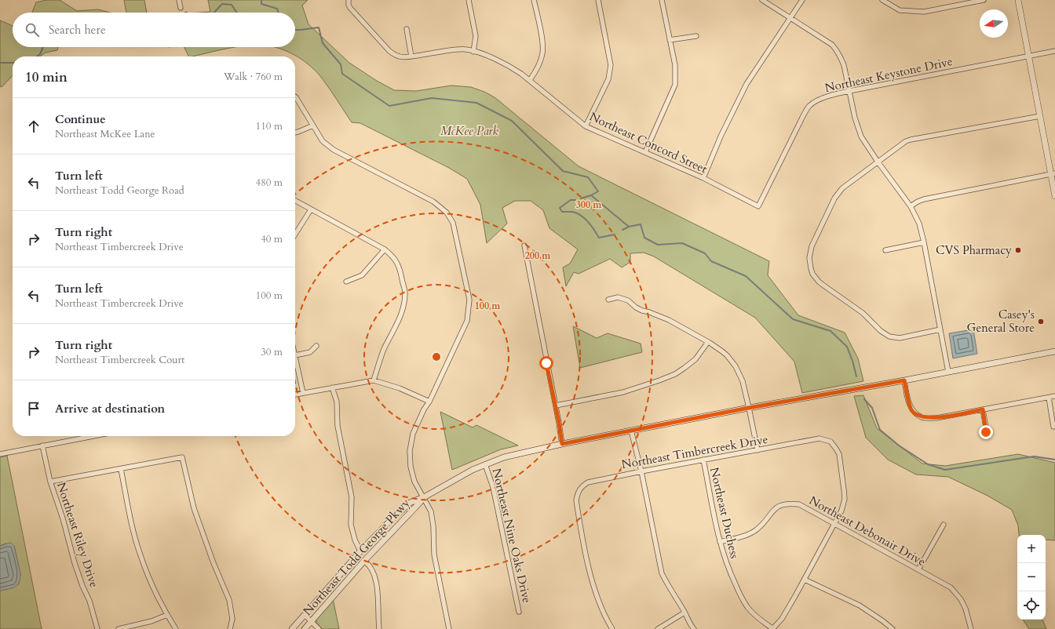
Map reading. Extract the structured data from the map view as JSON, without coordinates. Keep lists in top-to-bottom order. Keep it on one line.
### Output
{"streets":{"main road":["Northeast Todd George Pkwy"],"street":["Northeast Keystone Drive","Northeast Concord Street","Northeast Timbercreek Drive","Northeast Duchess","Northeast Debonair Drive","Northeast Riley Drive","Northeast Nine Oaks Drive"]},"crossings":[["Northeast Keystone Drive","Northeast Concord Street"],["Northeast Timbercreek Drive","Northeast Duchess"],["Northeast Timbercreek Drive","Northeast Debonair Drive"],["Northeast Duchess","Northeast Debonair Drive"]],"parks":["McKee Park"],"places":["CVS Pharmacy","Casey's General Store"],"north":"left","page":{"search":"Search here","heading":["10 min","Walk · 760 m"],"list":[["Continue","Northeast McKee Lane","110 m"],["Turn left","Northeast Todd George Road","480 m"],["Turn right","Northeast Timbercreek Drive","40 m"],["Turn left","Northeast Timbercreek Drive","100 m"],["Turn right","Northeast Timbercreek Court","30 m"],"Arrive at destination"],"map_buttons":["+","−"]},"rings":["300 m","200 m","100 m"]}
